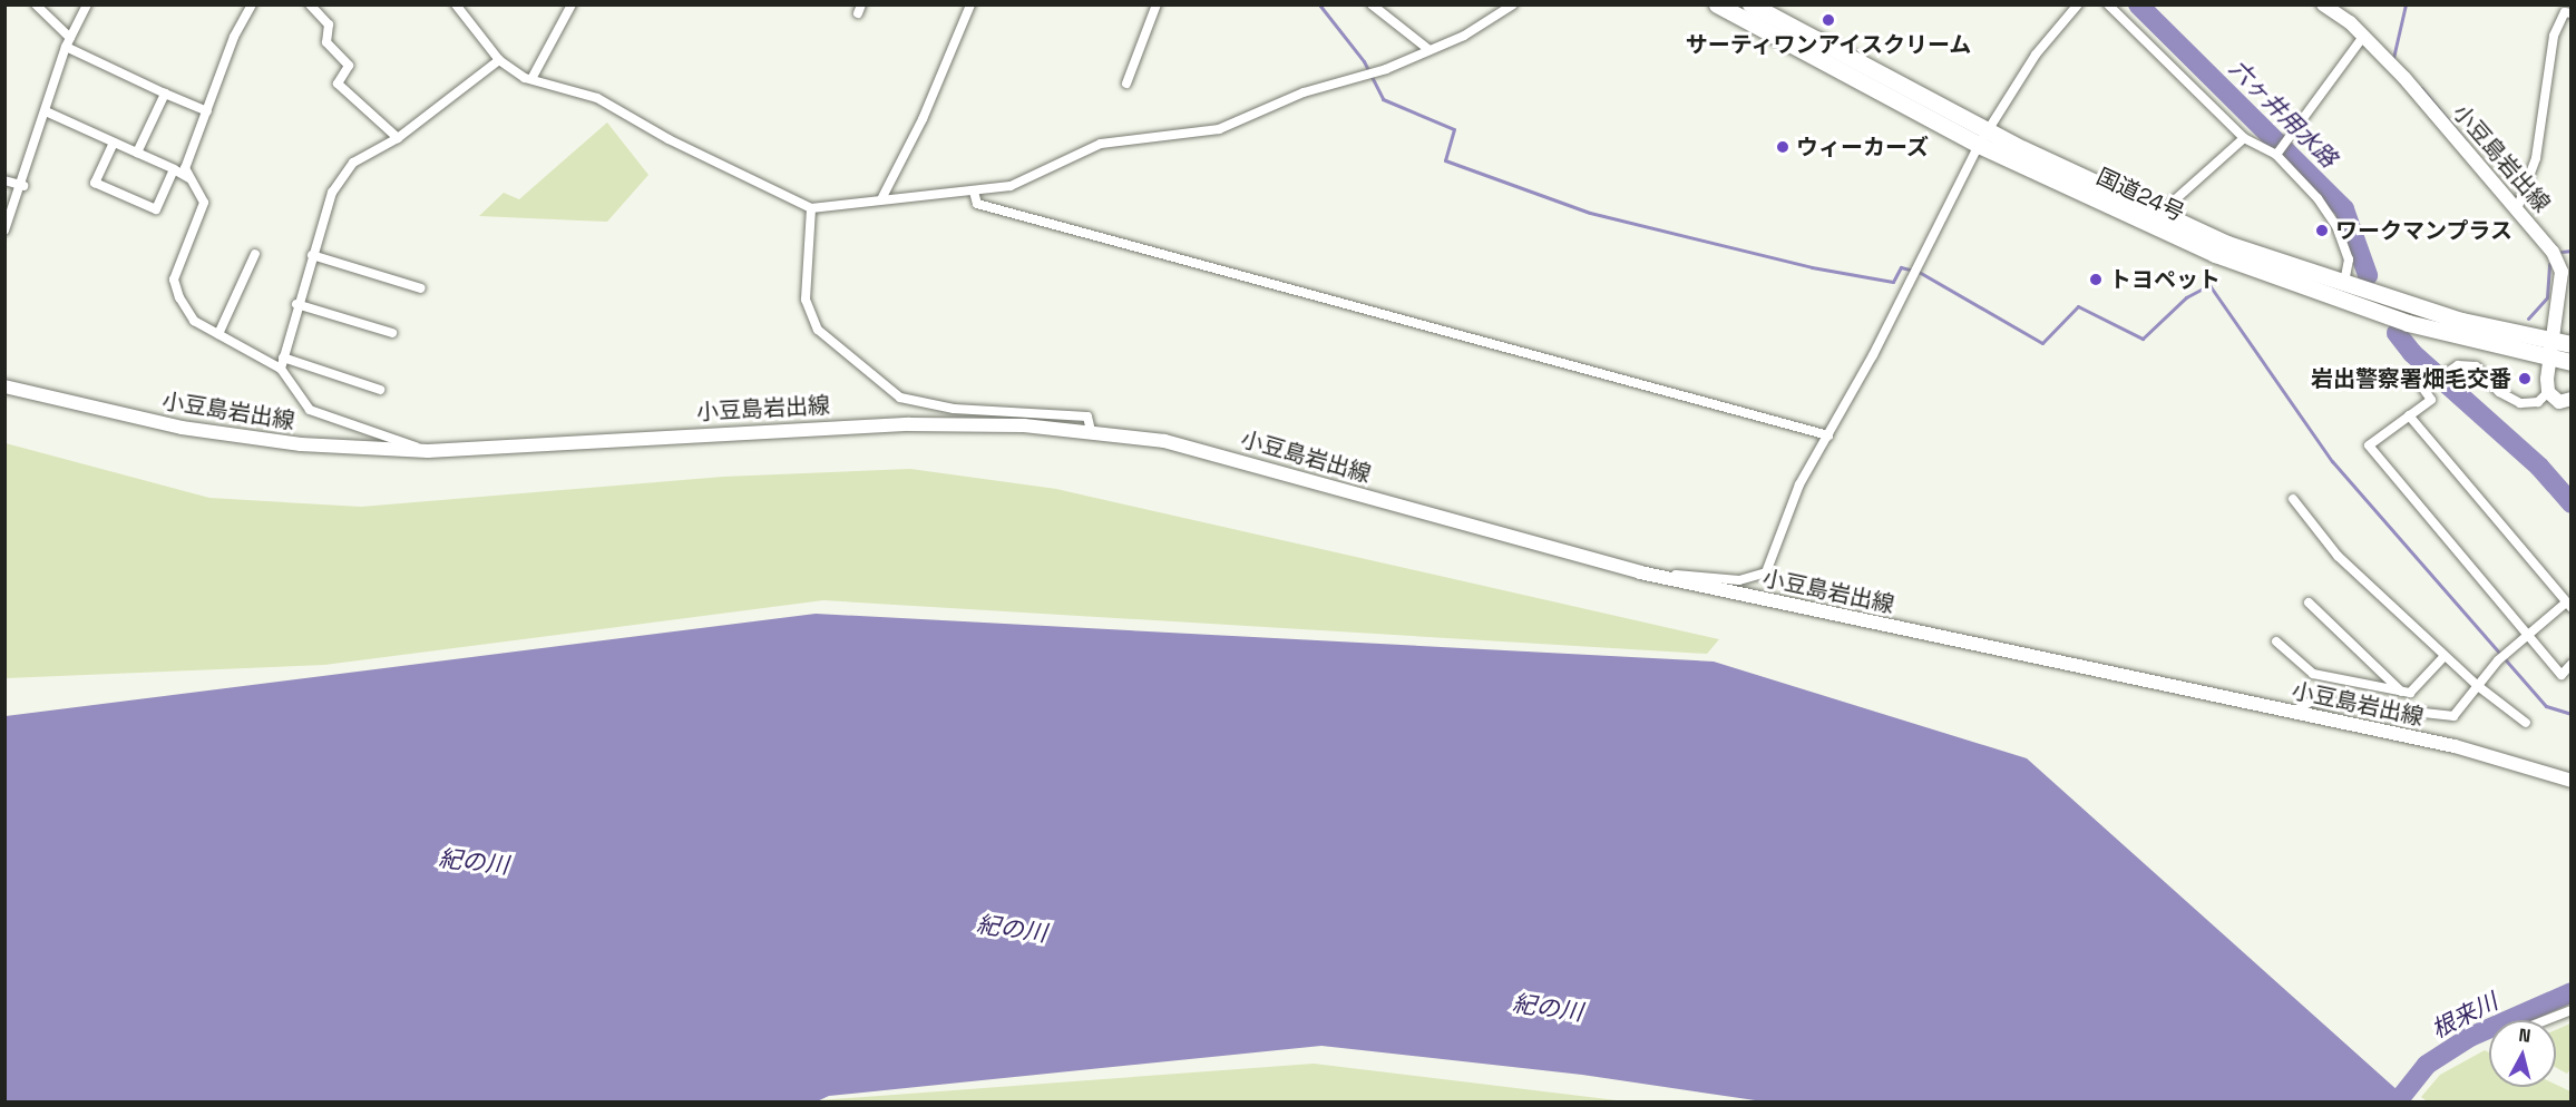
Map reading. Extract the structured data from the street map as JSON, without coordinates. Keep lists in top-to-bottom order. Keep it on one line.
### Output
{"streets":{"highway":["国道24号"],"main road":["小豆島岩出線"]},"crossings":[["小豆島岩出線","国道24号"]],"water":["六ヶ井用水路","紀の川","根来川"],"places":["サーティワンアイスクリーム","ウィーカーズ","ワークマンプラス","トヨペット","岩出警察署畑毛交番"],"north":"top"}
